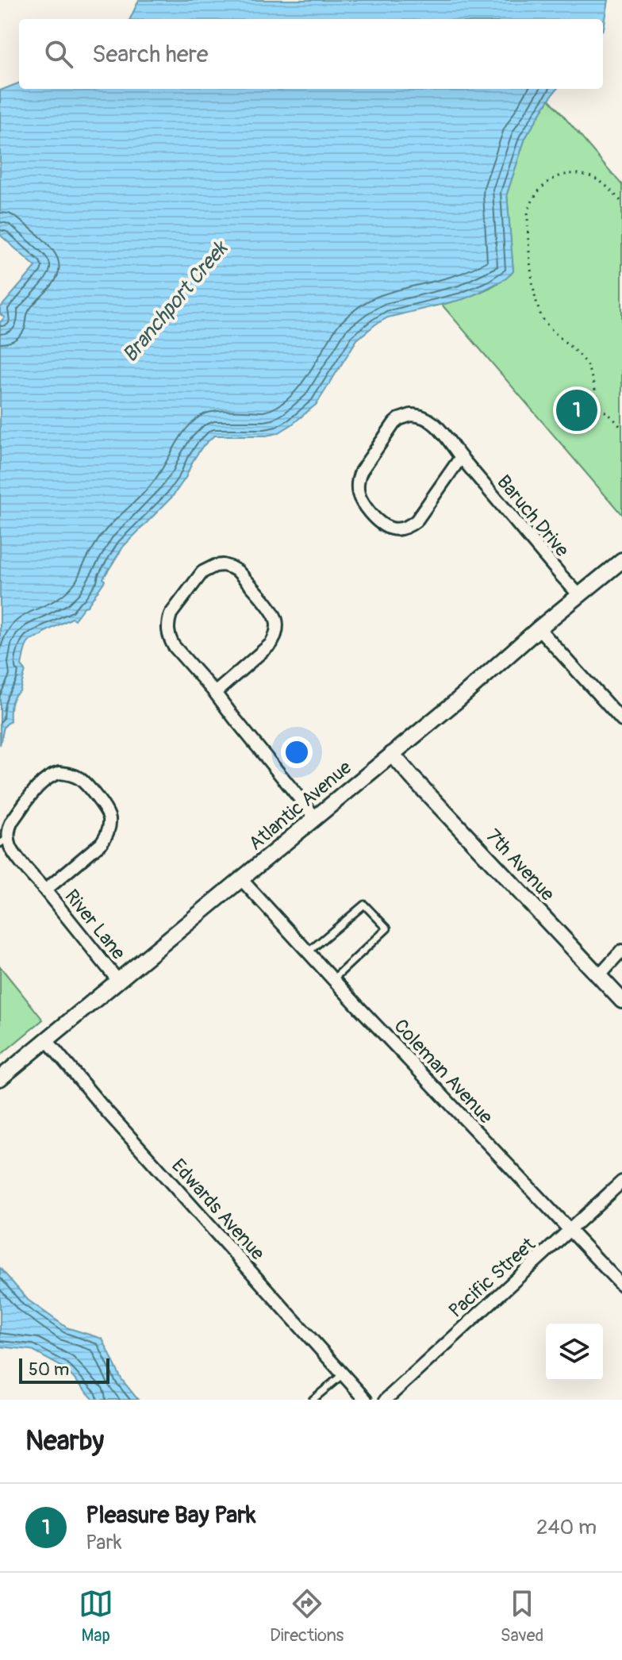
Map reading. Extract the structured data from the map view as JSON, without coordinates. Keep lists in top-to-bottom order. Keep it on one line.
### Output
{"streets":{"street":["Baruch Drive","Atlantic Avenue","7th Avenue","River Lane","Coleman Avenue","Edwards Avenue","Pacific Street"]},"crossings":[["Baruch Drive","Atlantic Avenue"],["Atlantic Avenue","7th Avenue"],["Atlantic Avenue","River Lane"],["Atlantic Avenue","Coleman Avenue"],["Atlantic Avenue","Edwards Avenue"],["Coleman Avenue","Pacific Street"]],"water":["Branchport Creek"],"scale_bar":"50 m","page":{"search":"Search here","pins":"1","scale":"50 m","heading":"Nearby","list":[{"mark":"1","name":"Pleasure Bay Park","note":"Park","value":"240 m"}],"nav":["Map","Directions","Saved"]}}
